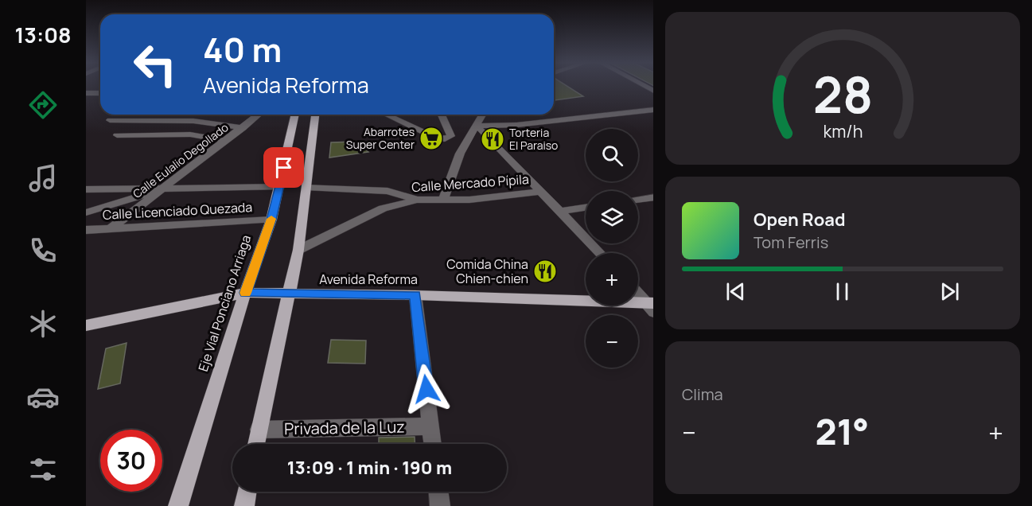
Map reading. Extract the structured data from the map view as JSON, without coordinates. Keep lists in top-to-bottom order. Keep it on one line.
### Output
{"streets":{"main road":["Avenida Reforma","Eje Vial Ponciano Arriaga"],"street":["Calle Eulalio Degollado","Calle Mercado Pípila","Calle Licenciado Quezada","Privada de la Luz"]},"crossings":[["Calle Eulalio Degollado","Calle Licenciado Quezada"],["Calle Licenciado Quezada","Eje Vial Ponciano Arriaga"],["Avenida Reforma","Eje Vial Ponciano Arriaga"]],"places":{"supermarket":["Abarrotes Super Center"],"restaurant":["Torteria El Paraiso","Comida China Chien-chien"]},"page":{"tabs":"13:08","turn":["40 m","Avenida Reforma"],"map_buttons":["+","−"],"song":["Open Road","Tom Ferris"],"tile":"Clima","heat":["−","21°","+"],"limit":"30","trip":"13:09 · 1 min · 190 m","gauge":["28","km/h"]}}
